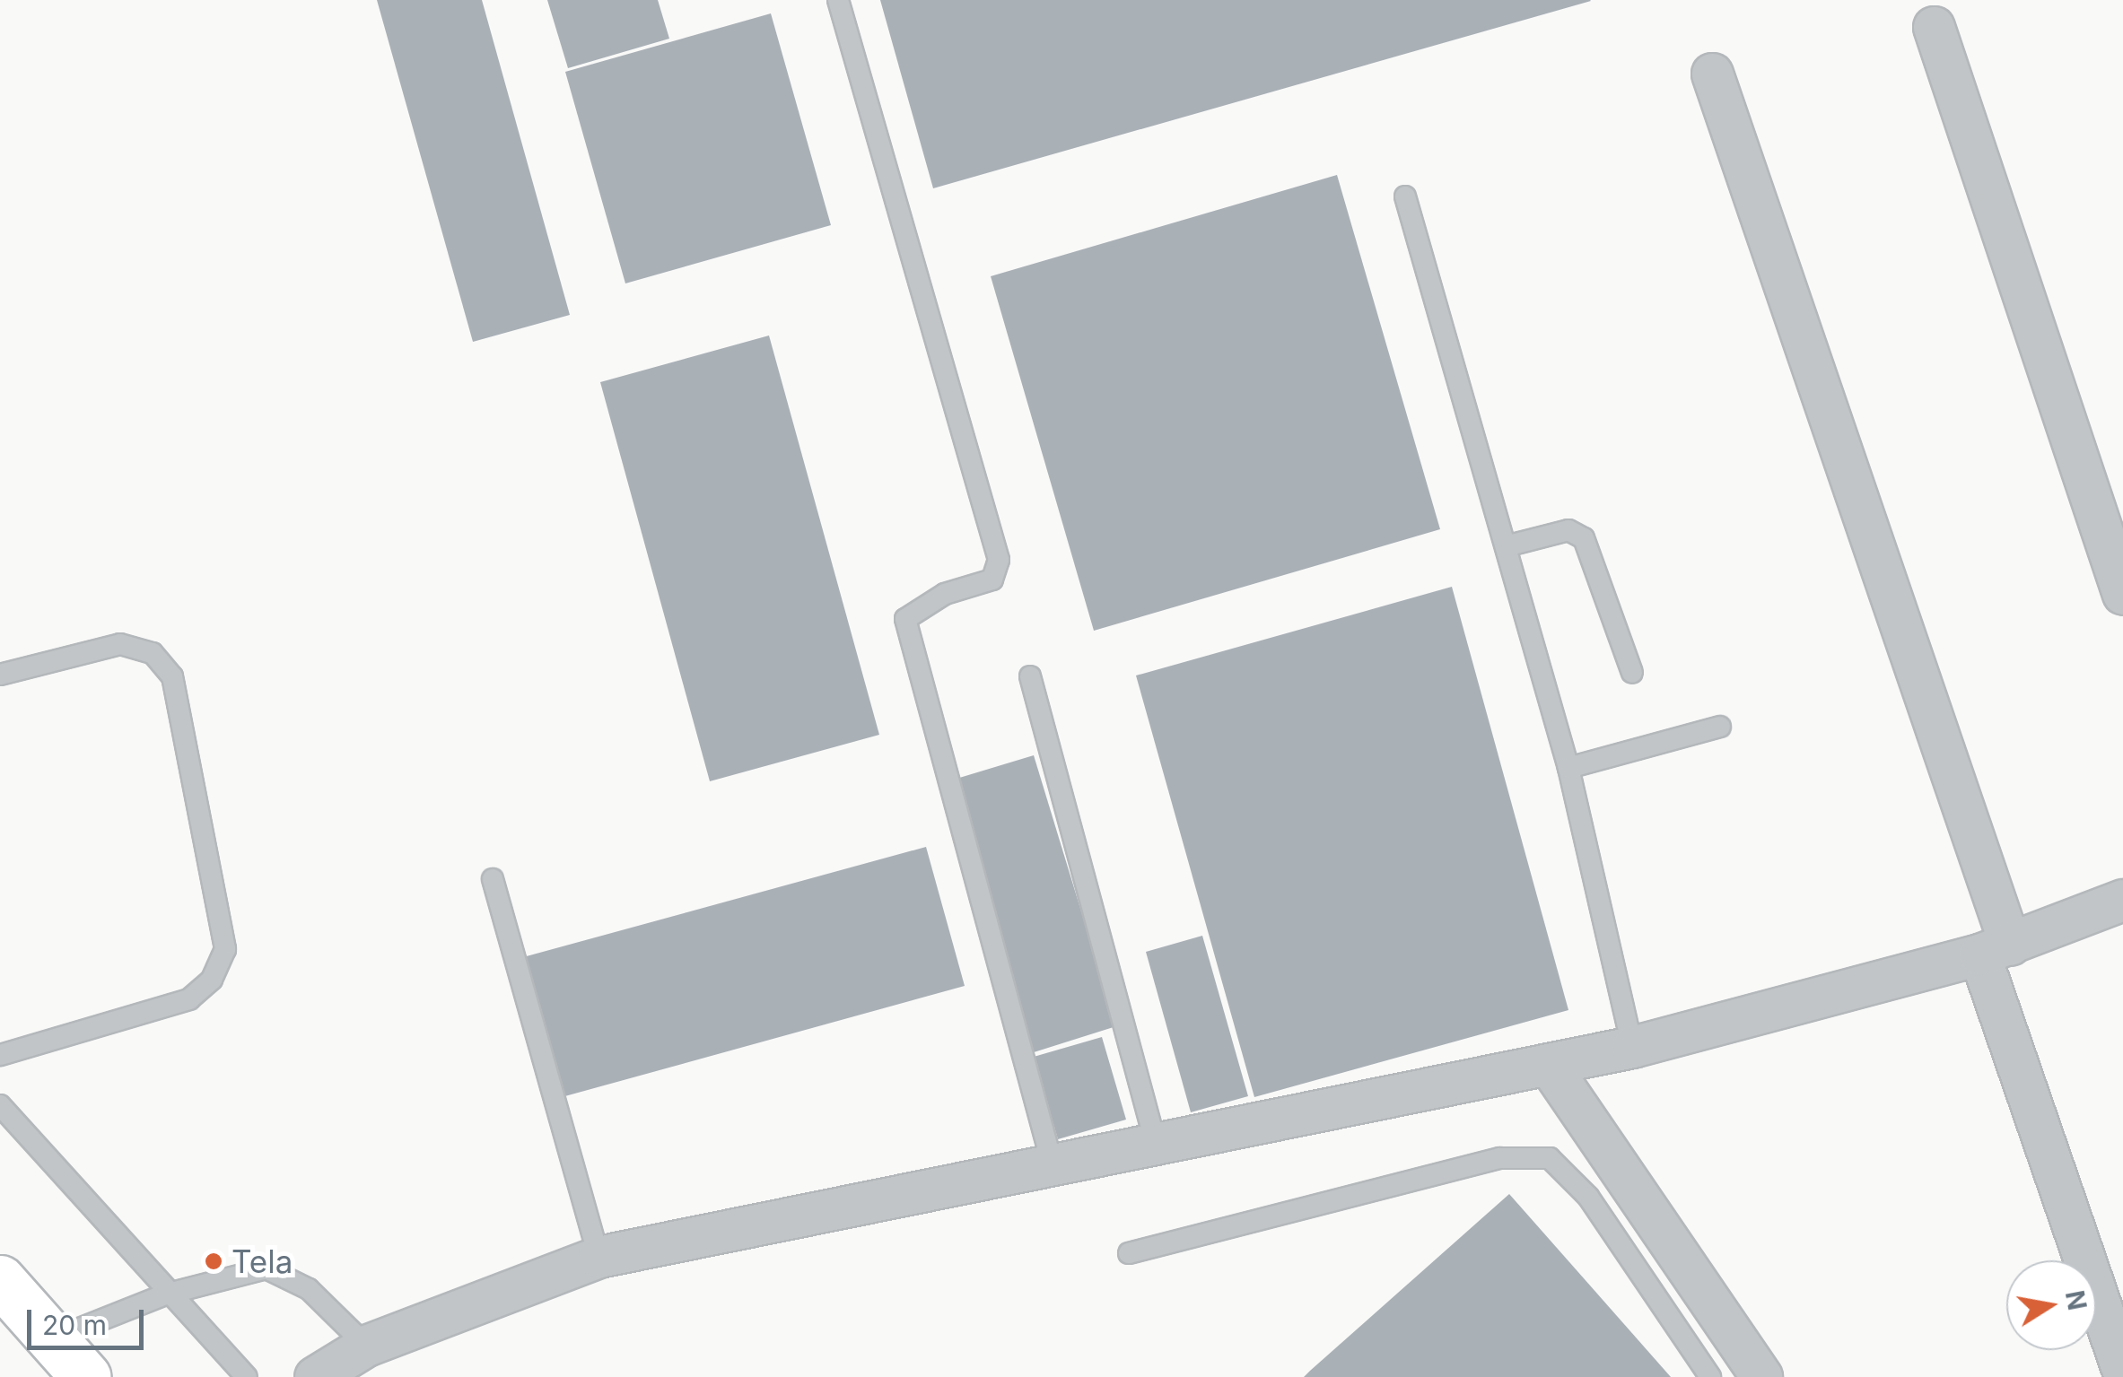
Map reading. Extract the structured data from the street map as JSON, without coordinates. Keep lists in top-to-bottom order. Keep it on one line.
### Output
{"places":["Tela"],"scale_bar":"20 m","north":"right"}
